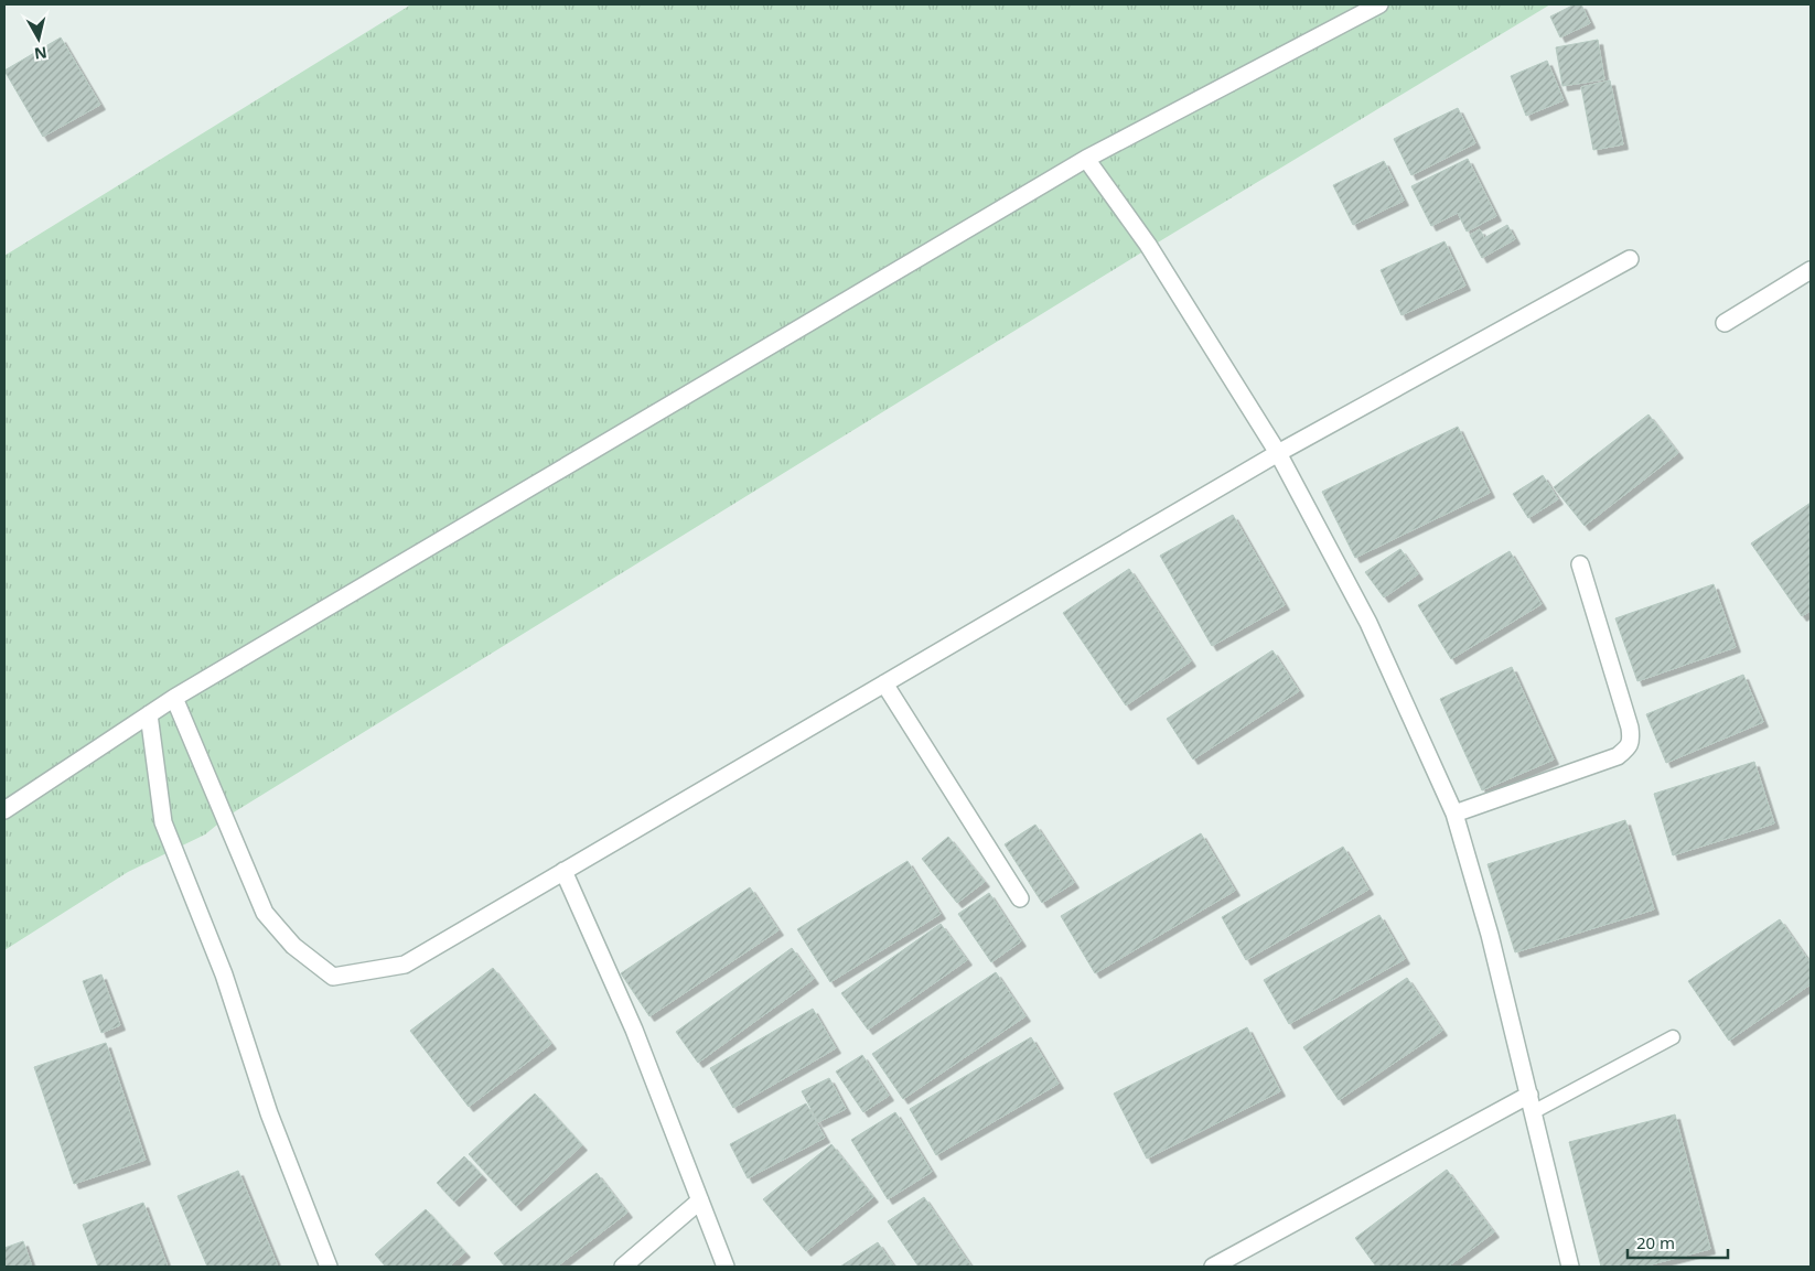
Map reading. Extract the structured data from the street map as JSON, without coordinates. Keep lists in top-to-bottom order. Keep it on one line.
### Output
{"scale_bar":"20 m","north":"bottom"}
